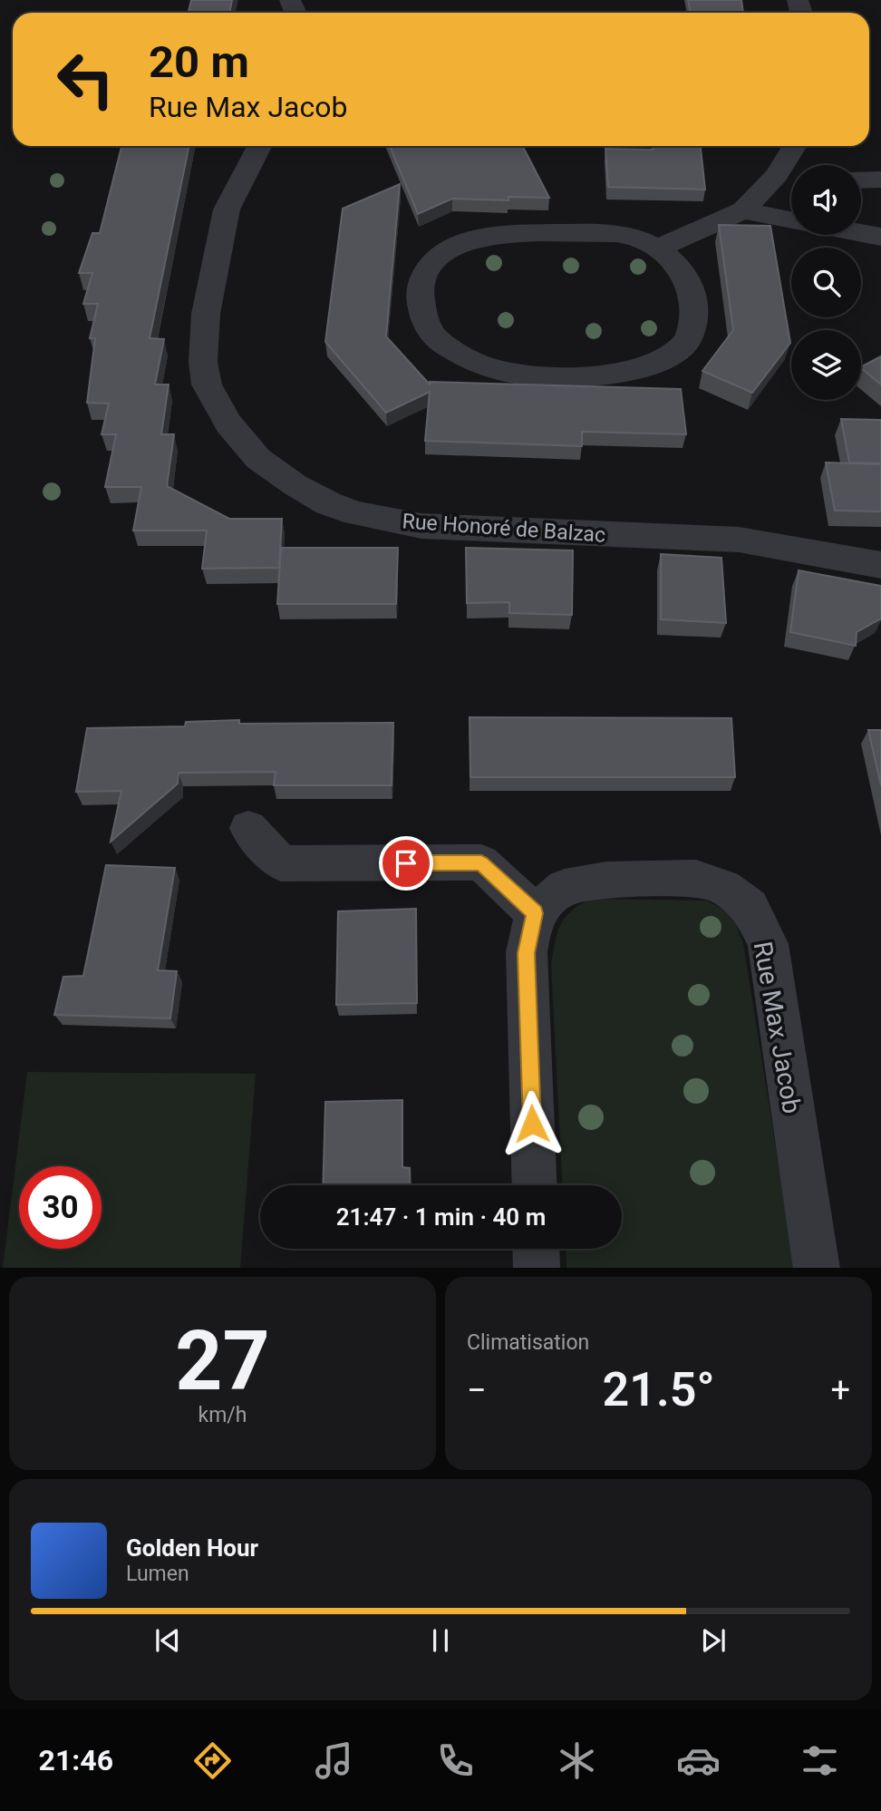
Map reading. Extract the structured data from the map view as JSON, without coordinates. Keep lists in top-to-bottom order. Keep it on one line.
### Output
{"streets":{"street":["Rue Honoré de Balzac","Rue Max Jacob"]},"page":{"turn":["20 m","Rue Max Jacob"],"limit":"30","trip":"21:47 · 1 min · 40 m","tile":[["27","km/h"],"Climatisation"],"heat":["−","21.5°","+"],"song":["Golden Hour","Lumen"],"tabs":"21:46"}}
